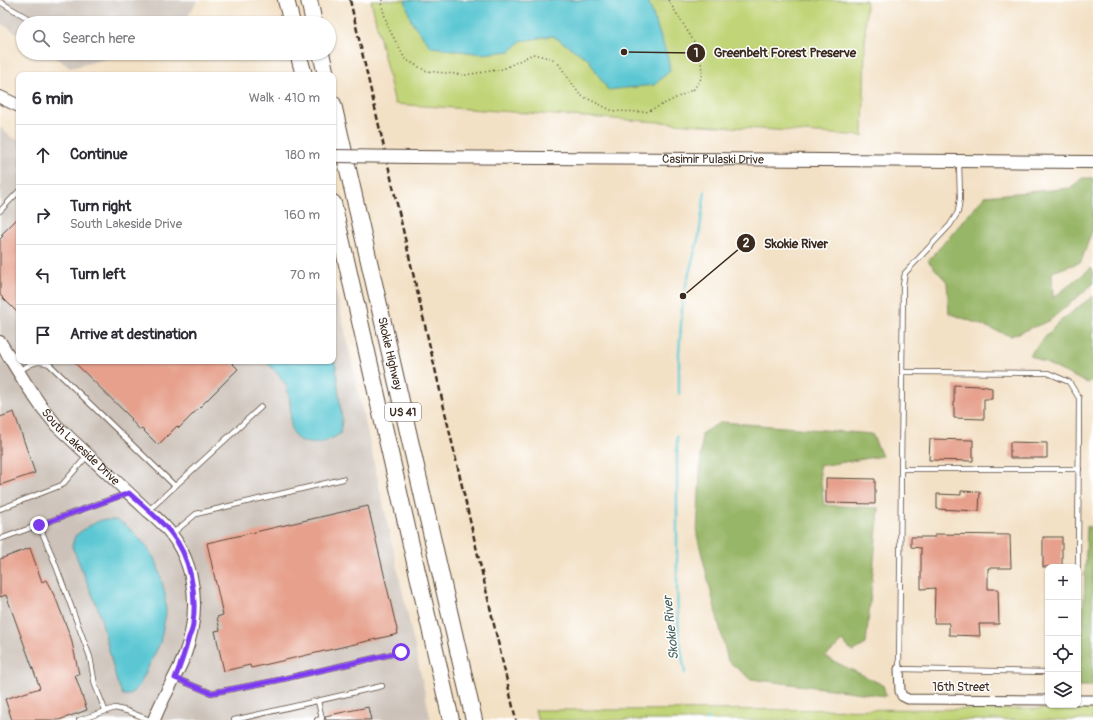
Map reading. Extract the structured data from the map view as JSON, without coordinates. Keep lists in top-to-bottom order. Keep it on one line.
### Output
{"streets":{"highway":["Skokie Highway","US 41"],"street":["Casimir Pulaski Drive","South Lakeside Drive","16th Street"]},"water":["Skokie River"],"places":["Greenbelt Forest Preserve","Skokie River"],"page":{"search":"Search here","heading":["6 min","Walk · 410 m"],"list":[["Continue","180 m"],["Turn right","South Lakeside Drive","160 m"],["Turn left","70 m"],"Arrive at destination"],"map_buttons":["+","−"]}}
